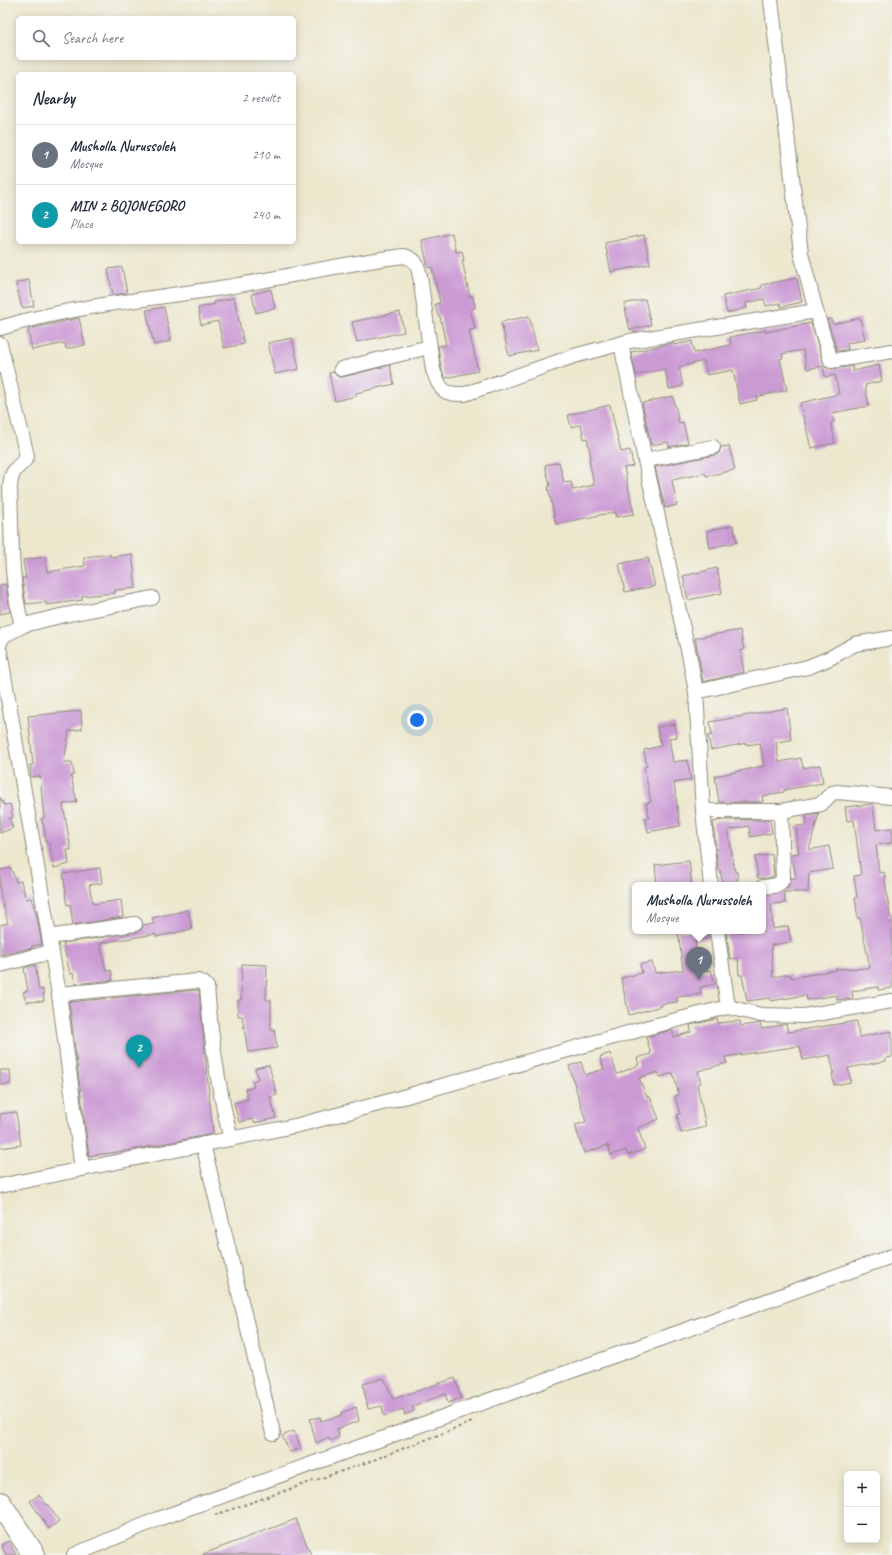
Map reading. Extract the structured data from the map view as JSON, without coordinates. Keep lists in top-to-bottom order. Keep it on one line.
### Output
{"page":{"search":"Search here","heading":["Nearby","2 results"],"list":[{"mark":"1","name":"Musholla Nurussoleh","note":"Mosque","value":"210 m"},{"mark":"2","name":"MIN 2 BOJONEGORO","note":"Place","value":"240 m"}],"popup":["Musholla Nurussoleh","Mosque"],"pins":["1","2"],"map_buttons":["+","−"]}}
